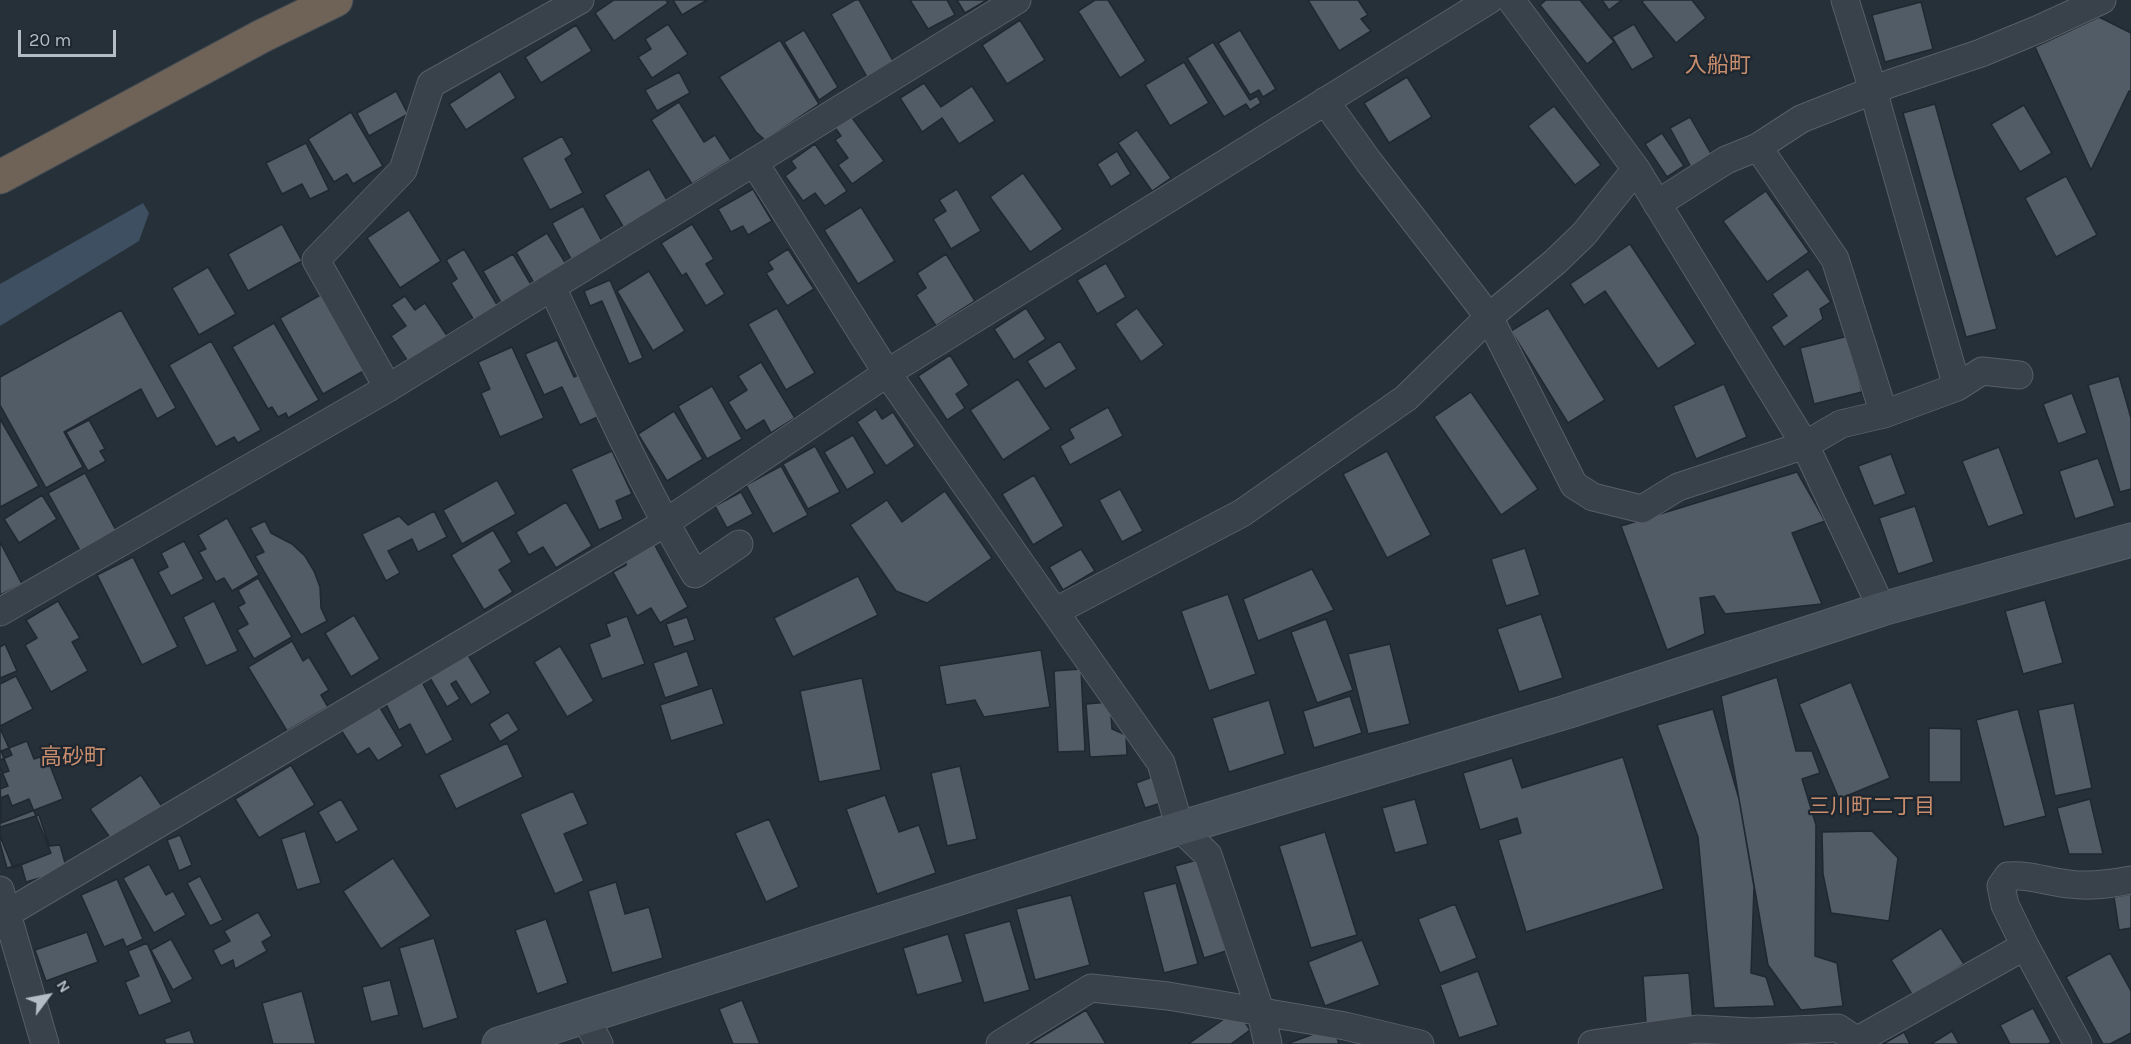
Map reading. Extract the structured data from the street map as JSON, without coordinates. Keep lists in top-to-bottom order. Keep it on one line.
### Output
{"districts":["入船町","高砂町","三川町二丁目"],"scale_bar":"20 m","north":"top right"}
